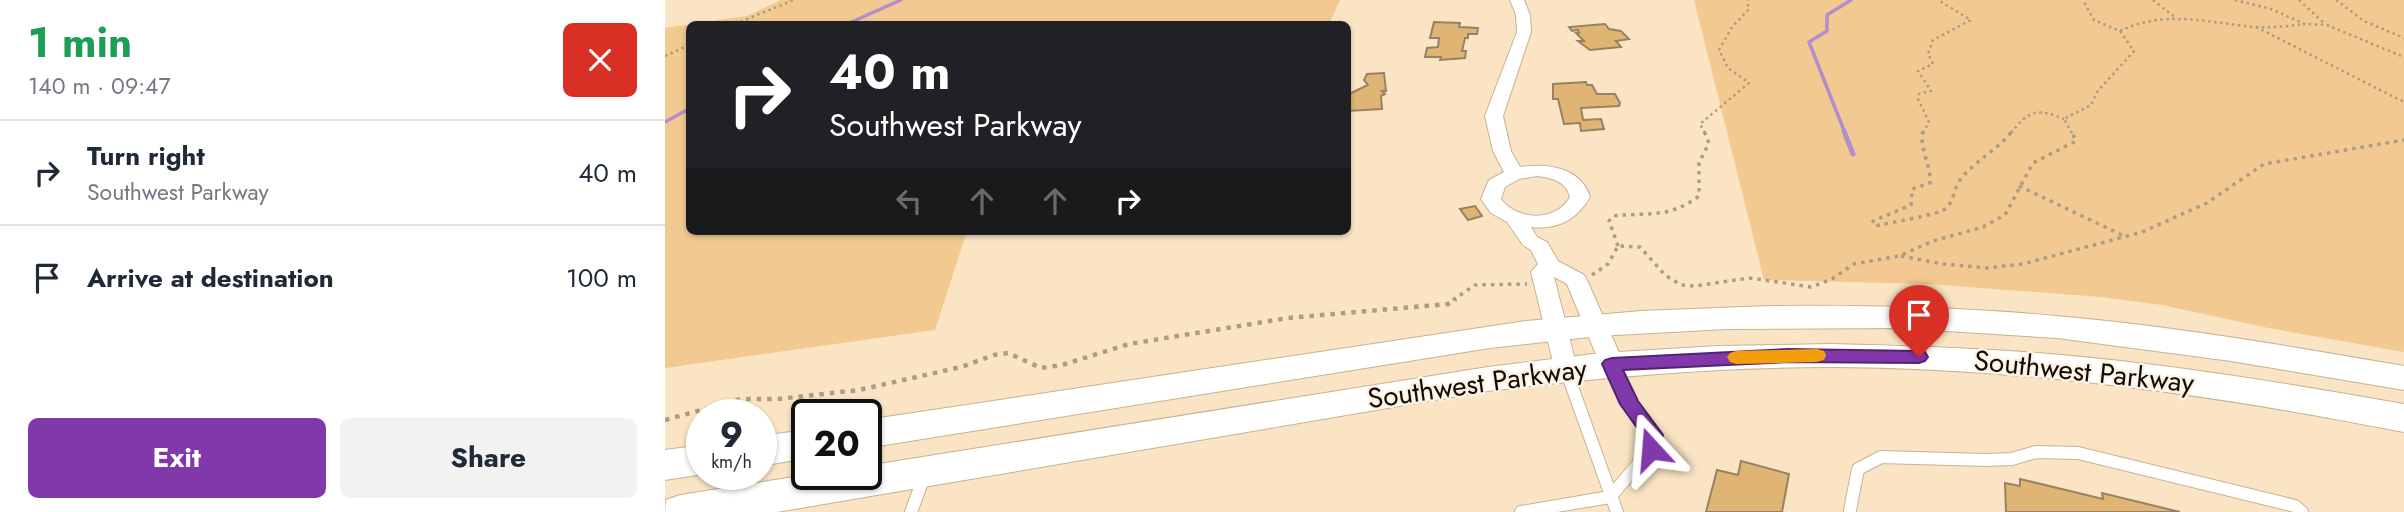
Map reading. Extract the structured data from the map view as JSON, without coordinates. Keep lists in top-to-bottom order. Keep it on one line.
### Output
{"streets":{"main road":["Southwest Parkway"]},"page":{"heading":["1 min","140 m · 09:47"],"turn":["40 m","Southwest Parkway"],"list":[{"name":"Turn right","note":"Southwest Parkway","value":"40 m"},{"name":"Arrive at destination","value":"100 m"}],"speed":"9 km/h","limit":"20","buttons":["Exit","Share"]}}
